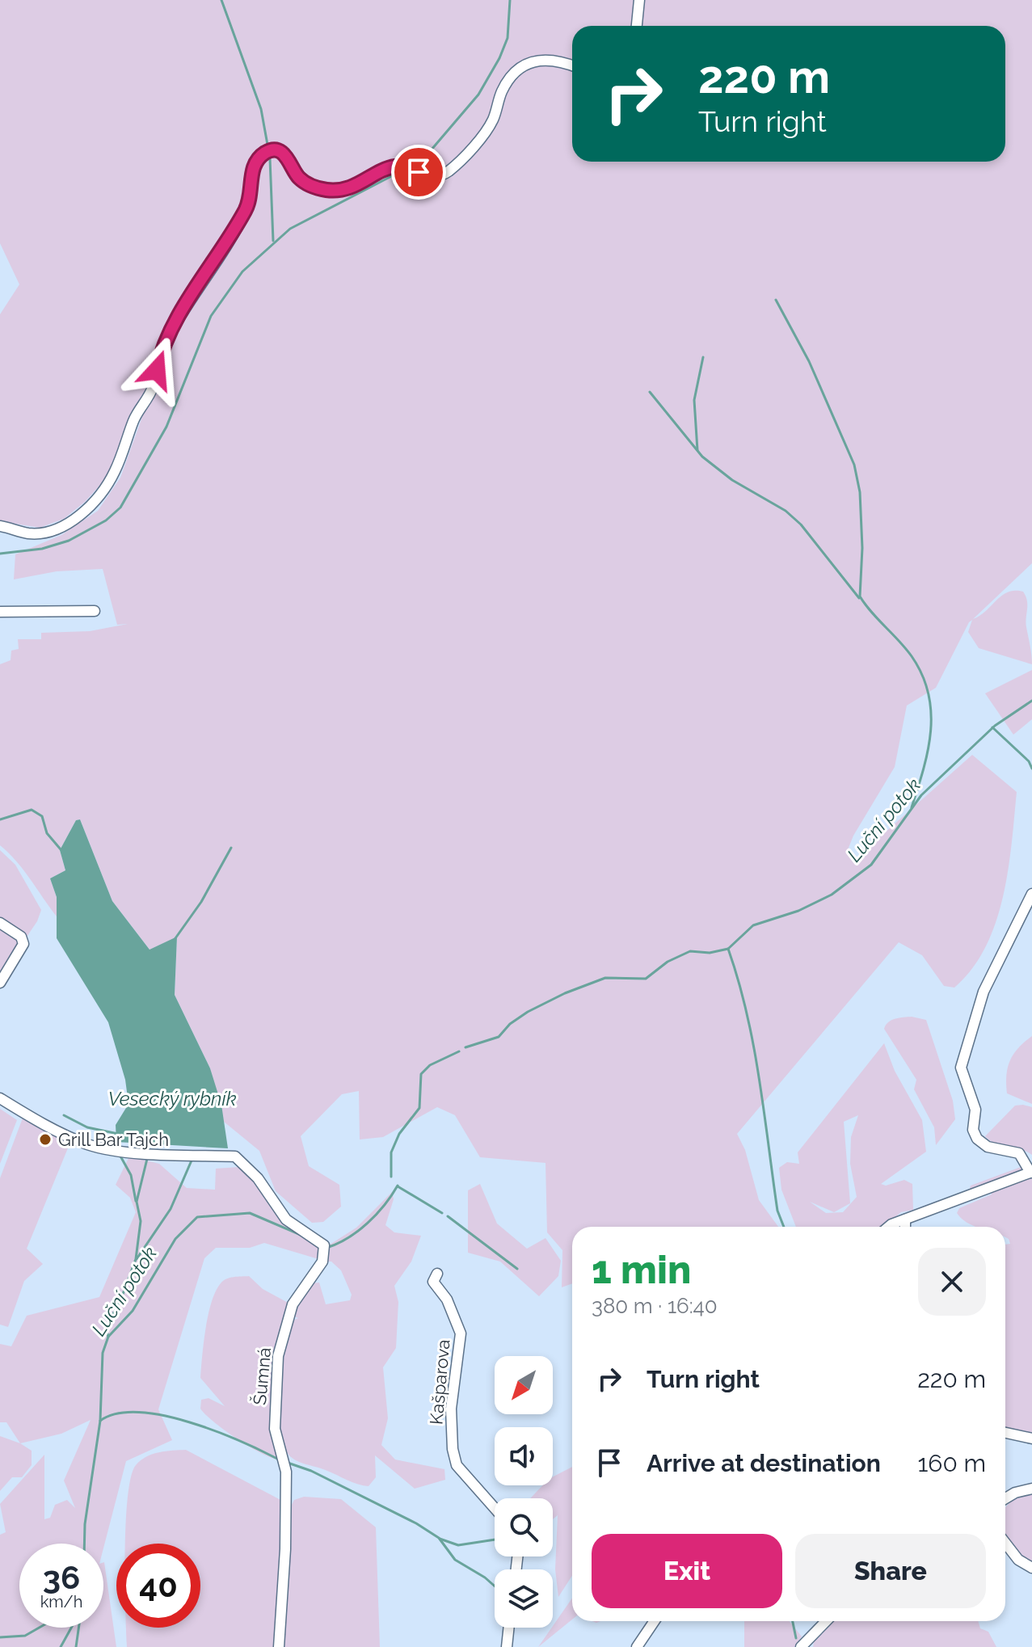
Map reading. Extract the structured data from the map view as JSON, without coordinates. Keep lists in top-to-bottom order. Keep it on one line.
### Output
{"streets":{"street":["Šumná","Kašparova"]},"water":["Luční potok","Vesecký rybník"],"places":["Grill Bar Tajch"],"north":"bottom left","page":{"turn":["220 m","Turn right"],"heading":["1 min","380 m · 16:40"],"list":[{"name":"Turn right","value":"220 m"},{"name":"Arrive at destination","value":"160 m"}],"buttons":["Exit","Share"],"speed":"36 km/h","limit":"40"}}
